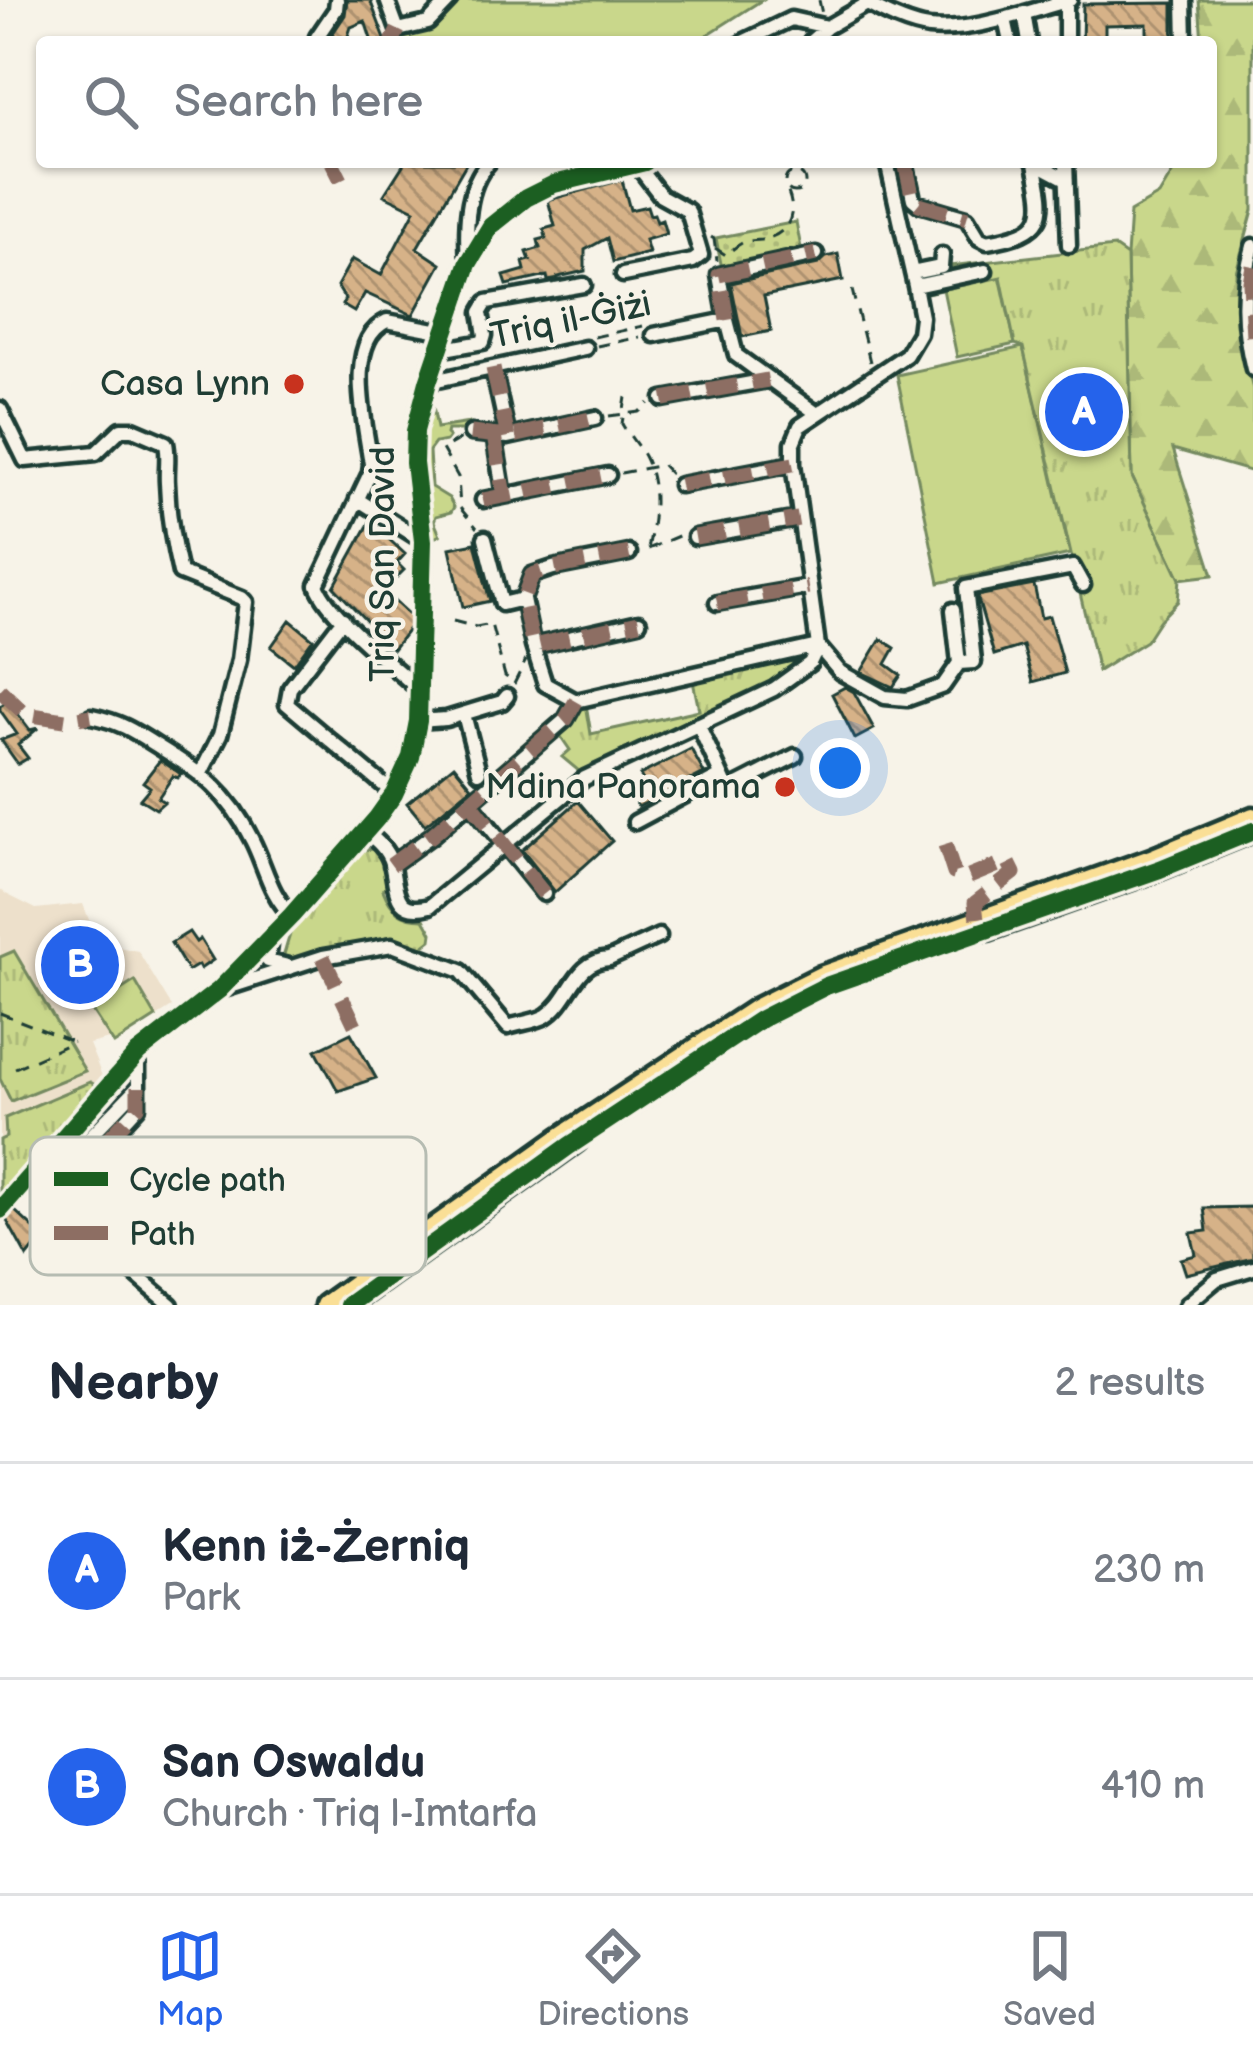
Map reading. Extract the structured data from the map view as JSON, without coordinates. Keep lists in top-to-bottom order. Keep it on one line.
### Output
{"streets":{"street":["Triq il-Ġiżi","Triq San David"]},"crossings":[["Triq il-Ġiżi","Triq San David"]],"places":["Casa Lynn","Mdina Panorama"],"legend":["Cycle path","Path"],"page":{"search":"Search here","pins":["A","B"],"heading":["Nearby","2 results"],"list":[{"mark":"A","name":"Kenn iż-Żerniq","note":"Park","value":"230 m"},{"mark":"B","name":"San Oswaldu","note":"Church · Triq l-Imtarfa","value":"410 m"}],"nav":["Map","Directions","Saved"]}}
